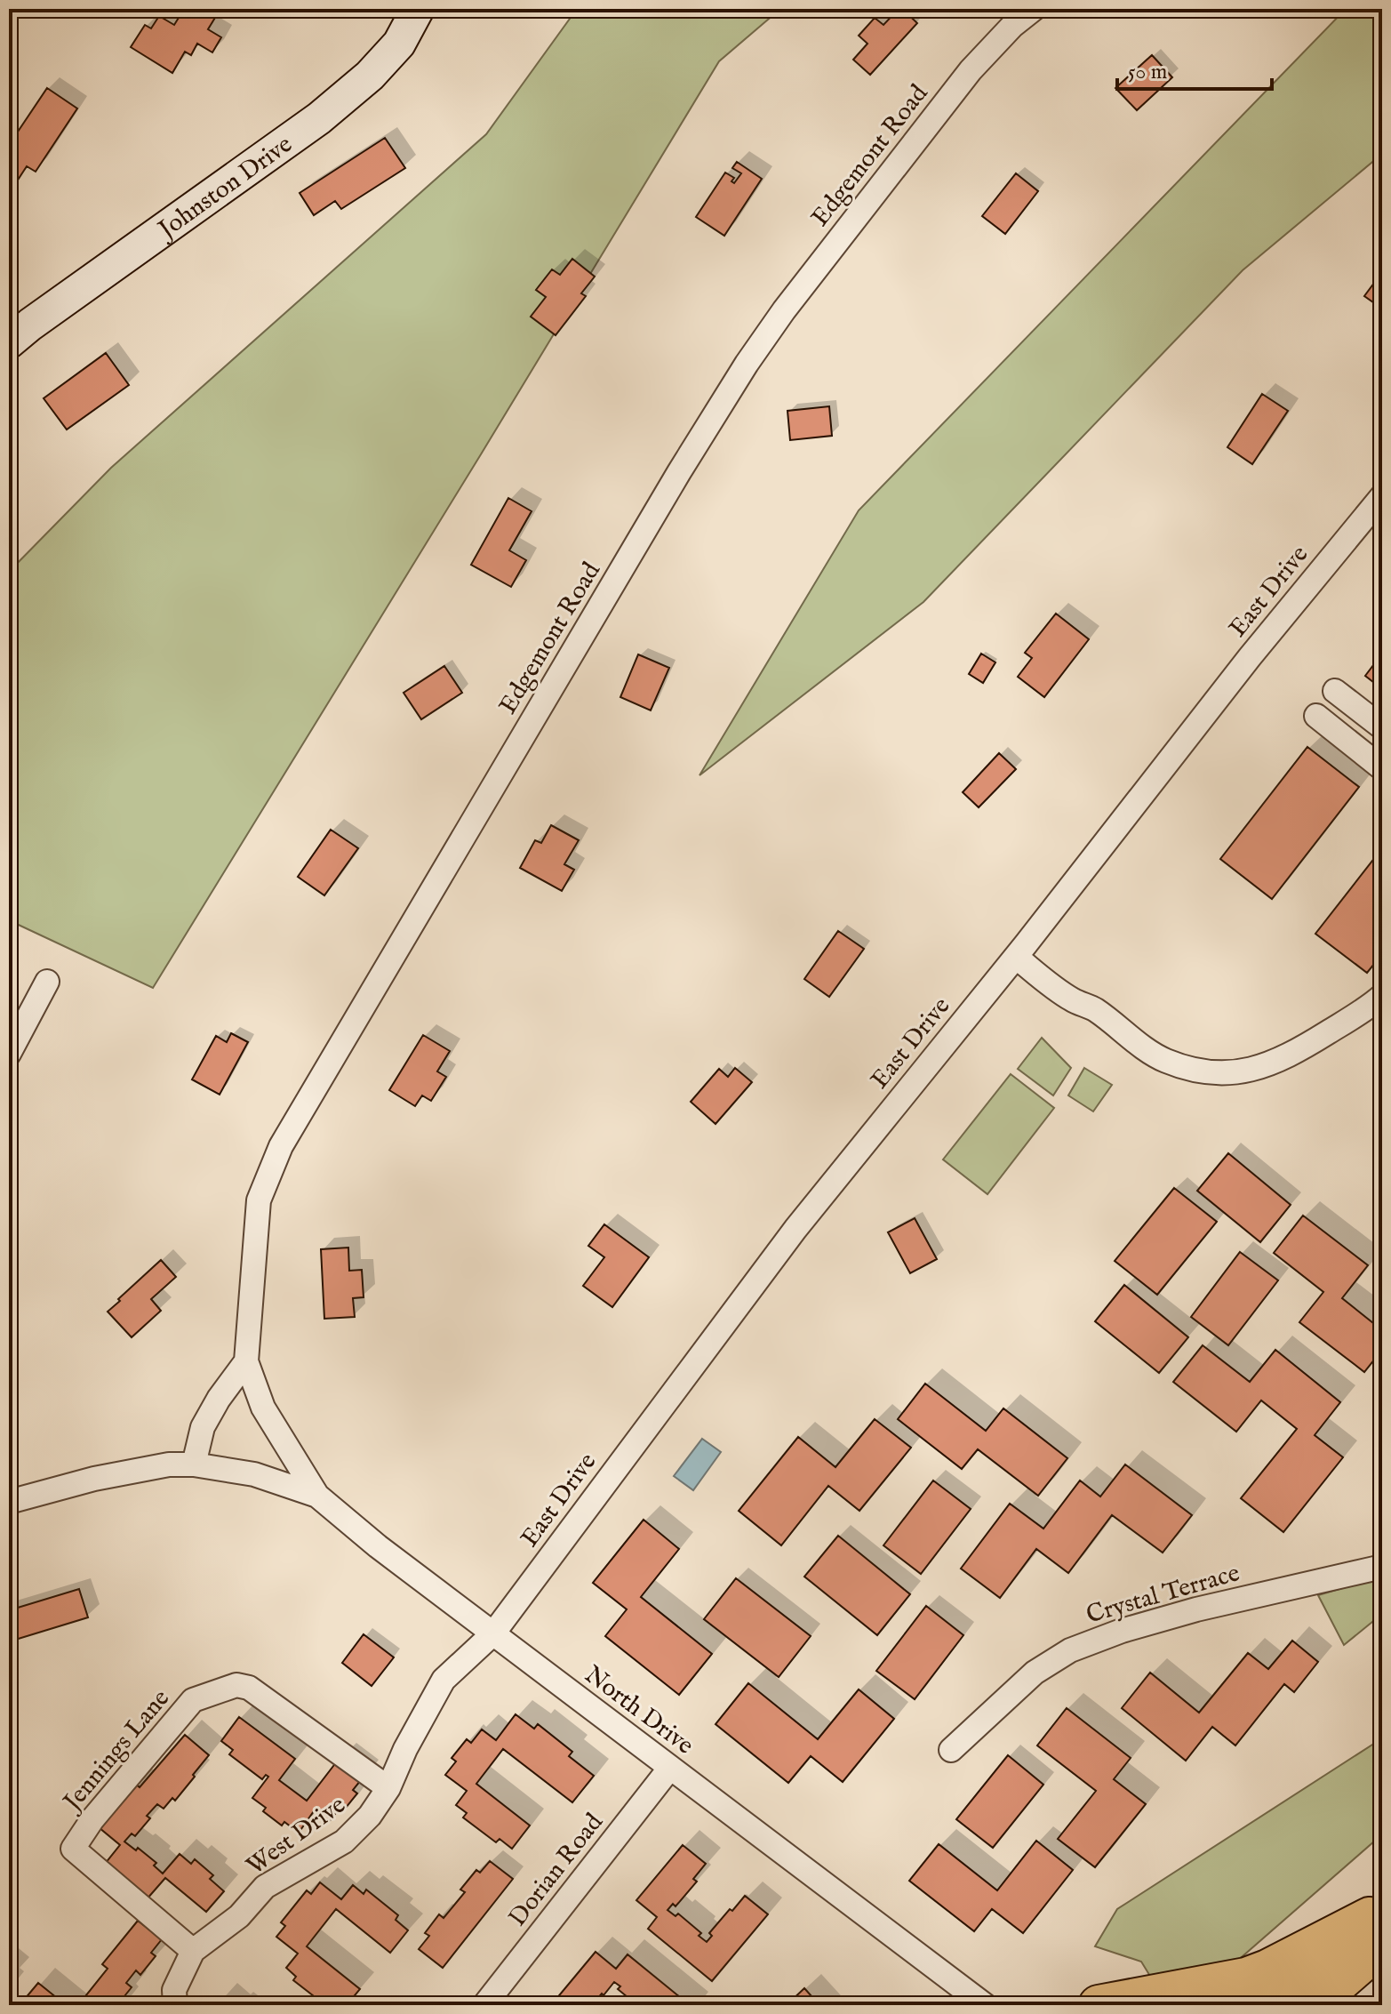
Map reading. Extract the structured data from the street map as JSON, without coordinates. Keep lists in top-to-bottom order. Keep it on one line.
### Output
{"streets":{"street":["Edgemont Road","Johnston Drive","East Drive","Crystal Terrace","North Drive","Jennings Lane","West Drive","Dorian Road"]},"crossings":[["Edgemont Road","North Drive"],["East Drive","North Drive"],["East Drive","West Drive"],["North Drive","West Drive"],["North Drive","Dorian Road"],["Jennings Lane","West Drive"]],"scale_bar":"50 m"}
